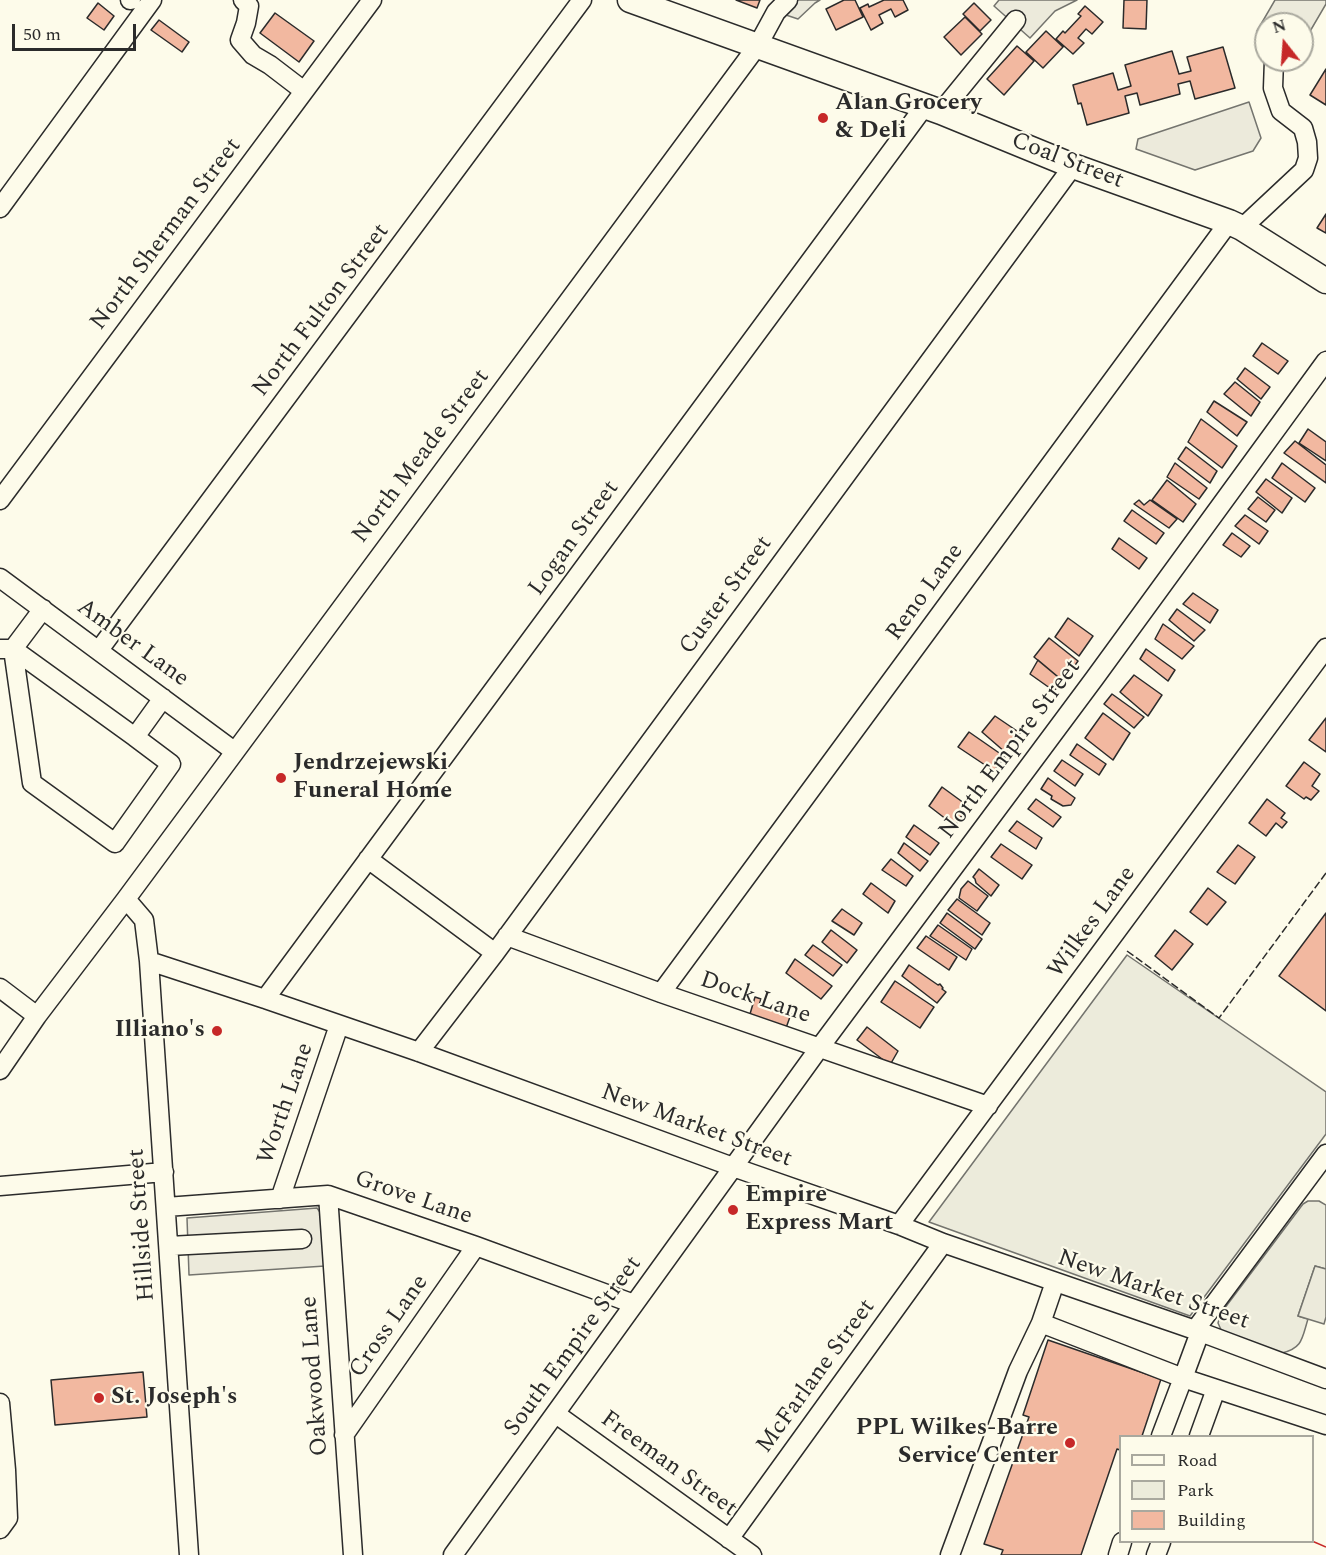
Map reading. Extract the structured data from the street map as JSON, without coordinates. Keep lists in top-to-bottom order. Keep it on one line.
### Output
{"streets":{"main road":["Coal Street"],"street":["North Sherman Street","North Fulton Street","North Meade Street","Logan Street","Reno Lane","Custer Street","Amber Lane","North Empire Street","Wilkes Lane","Dock Lane","Worth Lane","New Market Street","Grove Lane","Hillside Street","Cross Lane","South Empire Street","Oakwood Lane","McFarlane Street","Freeman Street"]},"crossings":[["Coal Street","North Meade Street"],["Coal Street","Logan Street"],["Coal Street","Reno Lane"],["Coal Street","Custer Street"],["North Fulton Street","Amber Lane"],["North Meade Street","Amber Lane"],["North Meade Street","Hillside Street"],["Logan Street","New Market Street"],["Reno Lane","Dock Lane"],["Custer Street","Dock Lane"],["Custer Street","New Market Street"],["North Empire Street","Dock Lane"],["North Empire Street","New Market Street"],["North Empire Street","South Empire Street"],["Wilkes Lane","Dock Lane"],["Wilkes Lane","New Market Street"],["Worth Lane","New Market Street"],["Worth Lane","Grove Lane"],["New Market Street","Hillside Street"],["New Market Street","South Empire Street"],["New Market Street","McFarlane Street"],["Grove Lane","Hillside Street"],["Grove Lane","Cross Lane"],["Grove Lane","South Empire Street"],["Grove Lane","Oakwood Lane"],["Cross Lane","Oakwood Lane"],["South Empire Street","Freeman Street"],["McFarlane Street","Freeman Street"]],"places":["Alan Grocery & Deli","Jendrzejewski Funeral Home","Illiano's","Empire Express Mart","St. Joseph's","PPL Wilkes-Barre Service Center"],"legend":["Road","Park","Building"],"scale_bar":"50 m","north":"top"}
